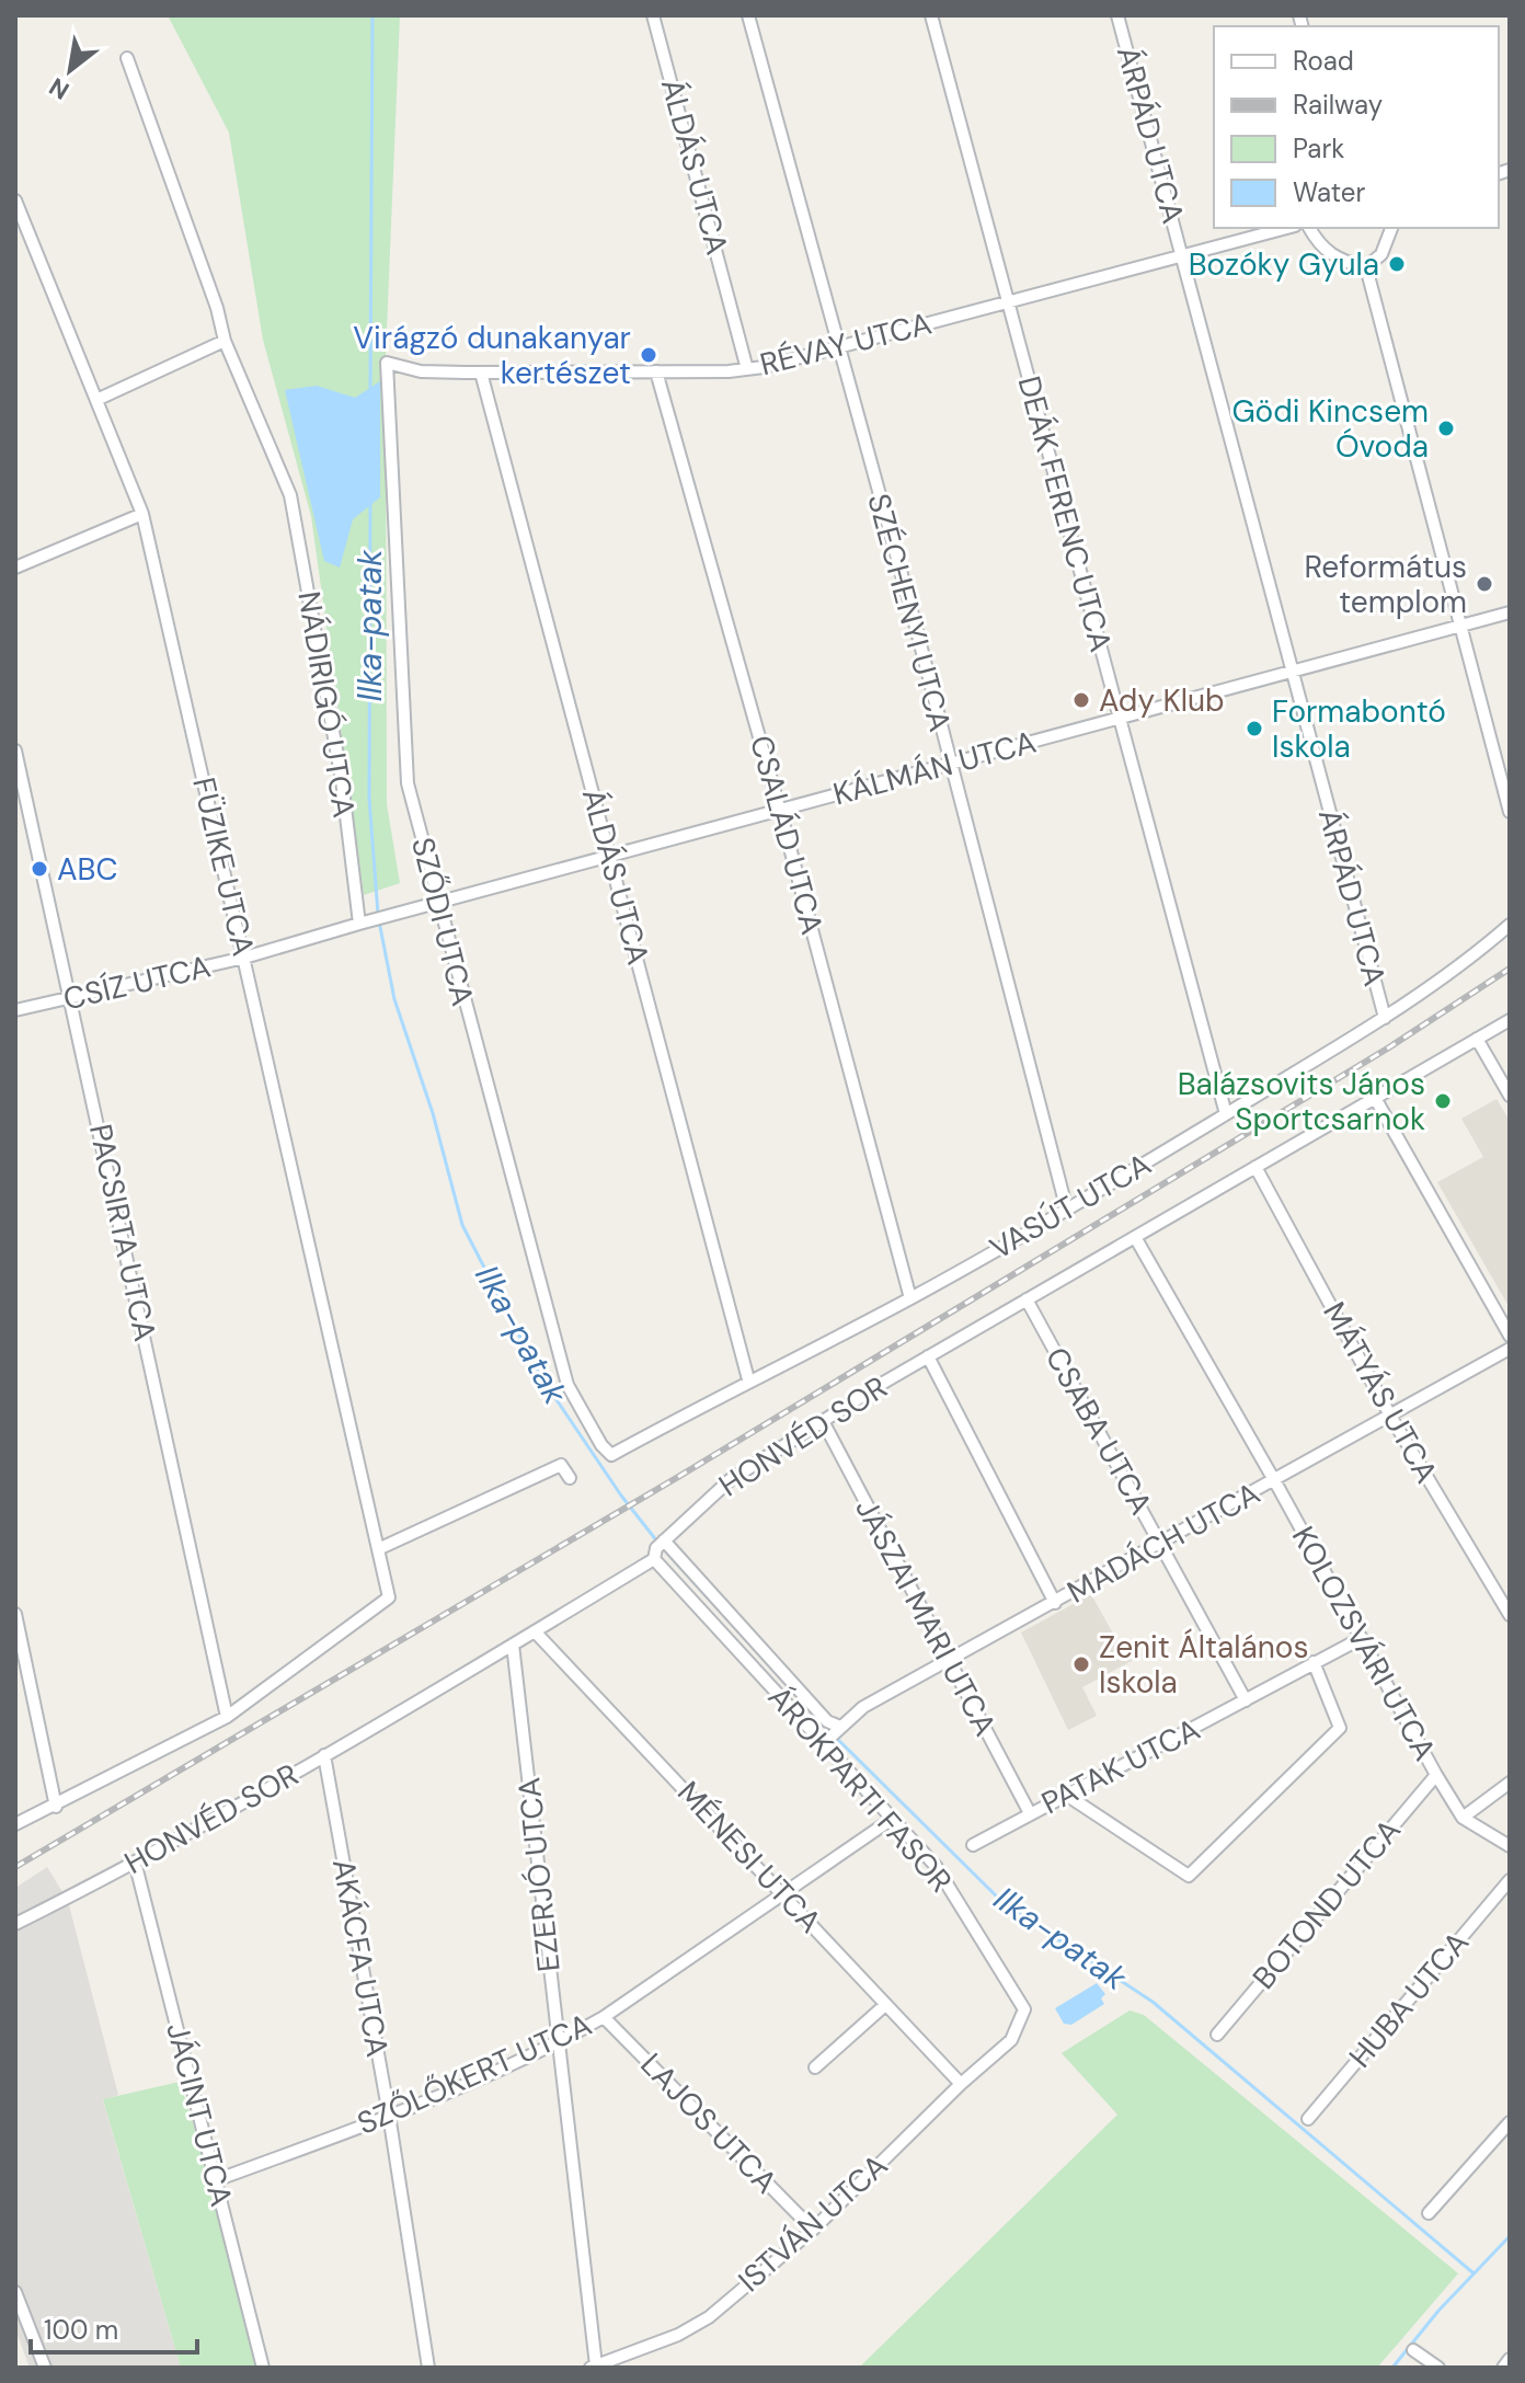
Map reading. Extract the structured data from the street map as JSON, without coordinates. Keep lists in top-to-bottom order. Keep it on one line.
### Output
{"streets":{"street":["ÁRPÁD UTCA","ÁLDÁS UTCA","RÉVAY UTCA","DEÁK FERENC UTCA","SZÉCHENYI UTCA","NÁDIRIGÓ UTCA","KÁLMÁN UTCA","CSALÁD UTCA","FÜZIKE UTCA","SZŐDI UTCA","CSÍZ UTCA","VASÚT UTCA","PACSIRTA UTCA","MÁTYÁS UTCA","CSABA UTCA","HONVÉD SOR","MADÁCH UTCA","JÁSZAI MARI UTCA","KOLOZSVÁRI UTCA","PATAK UTCA","ÁROKPARTI FASOR","MÉNESI UTCA","EZERJÓ UTCA","BOTOND UTCA","AKÁCFA UTCA","HUBA UTCA","SZŐLŐKERT UTCA","JÁCINT UTCA","LAJOS UTCA","ISTVÁN UTCA"]},"crossings":[["ÁRPÁD UTCA","RÉVAY UTCA"],["ÁRPÁD UTCA","KÁLMÁN UTCA"],["ÁRPÁD UTCA","VASÚT UTCA"],["ÁLDÁS UTCA","RÉVAY UTCA"],["ÁLDÁS UTCA","KÁLMÁN UTCA"],["ÁLDÁS UTCA","VASÚT UTCA"],["RÉVAY UTCA","DEÁK FERENC UTCA"],["RÉVAY UTCA","SZÉCHENYI UTCA"],["RÉVAY UTCA","CSALÁD UTCA"],["RÉVAY UTCA","SZŐDI UTCA"],["DEÁK FERENC UTCA","KÁLMÁN UTCA"],["DEÁK FERENC UTCA","VASÚT UTCA"],["SZÉCHENYI UTCA","KÁLMÁN UTCA"],["SZÉCHENYI UTCA","VASÚT UTCA"],["NÁDIRIGÓ UTCA","KÁLMÁN UTCA"],["NÁDIRIGÓ UTCA","CSÍZ UTCA"],["KÁLMÁN UTCA","CSALÁD UTCA"],["KÁLMÁN UTCA","SZŐDI UTCA"],["KÁLMÁN UTCA","CSÍZ UTCA"],["CSALÁD UTCA","VASÚT UTCA"],["FÜZIKE UTCA","CSÍZ UTCA"],["FÜZIKE UTCA","PACSIRTA UTCA"],["SZŐDI UTCA","VASÚT UTCA"],["CSÍZ UTCA","PACSIRTA UTCA"],["MÁTYÁS UTCA","HONVÉD SOR"],["MÁTYÁS UTCA","MADÁCH UTCA"],["CSABA UTCA","HONVÉD SOR"],["CSABA UTCA","MADÁCH UTCA"],["CSABA UTCA","PATAK UTCA"],["HONVÉD SOR","JÁSZAI MARI UTCA"],["HONVÉD SOR","KOLOZSVÁRI UTCA"],["HONVÉD SOR","ÁROKPARTI FASOR"],["HONVÉD SOR","MÉNESI UTCA"],["HONVÉD SOR","EZERJÓ UTCA"],["HONVÉD SOR","AKÁCFA UTCA"],["HONVÉD SOR","JÁCINT UTCA"],["MADÁCH UTCA","JÁSZAI MARI UTCA"],["MADÁCH UTCA","KOLOZSVÁRI UTCA"],["MADÁCH UTCA","ÁROKPARTI FASOR"],["JÁSZAI MARI UTCA","PATAK UTCA"],["KOLOZSVÁRI UTCA","PATAK UTCA"],["KOLOZSVÁRI UTCA","BOTOND UTCA"],["ÁROKPARTI FASOR","SZŐLŐKERT UTCA"],["ÁROKPARTI FASOR","ISTVÁN UTCA"],["MÉNESI UTCA","SZŐLŐKERT UTCA"],["MÉNESI UTCA","ISTVÁN UTCA"],["EZERJÓ UTCA","SZŐLŐKERT UTCA"],["EZERJÓ UTCA","ISTVÁN UTCA"],["AKÁCFA UTCA","SZŐLŐKERT UTCA"],["SZŐLŐKERT UTCA","JÁCINT UTCA"],["SZŐLŐKERT UTCA","LAJOS UTCA"],["LAJOS UTCA","ISTVÁN UTCA"]],"water":["Ilka-patak"],"places":["Bozóky Gyula","Virágzó dunakanyar kertészet","Gödi Kincsem Óvoda","Református templom","Ady Klub","Formabontó Iskola","ABC","Balázsovits János Sportcsarnok","Zenit Általános Iskola"],"legend":["Road","Railway","Park","Water"],"scale_bar":"100 m","north":"bottom left"}
